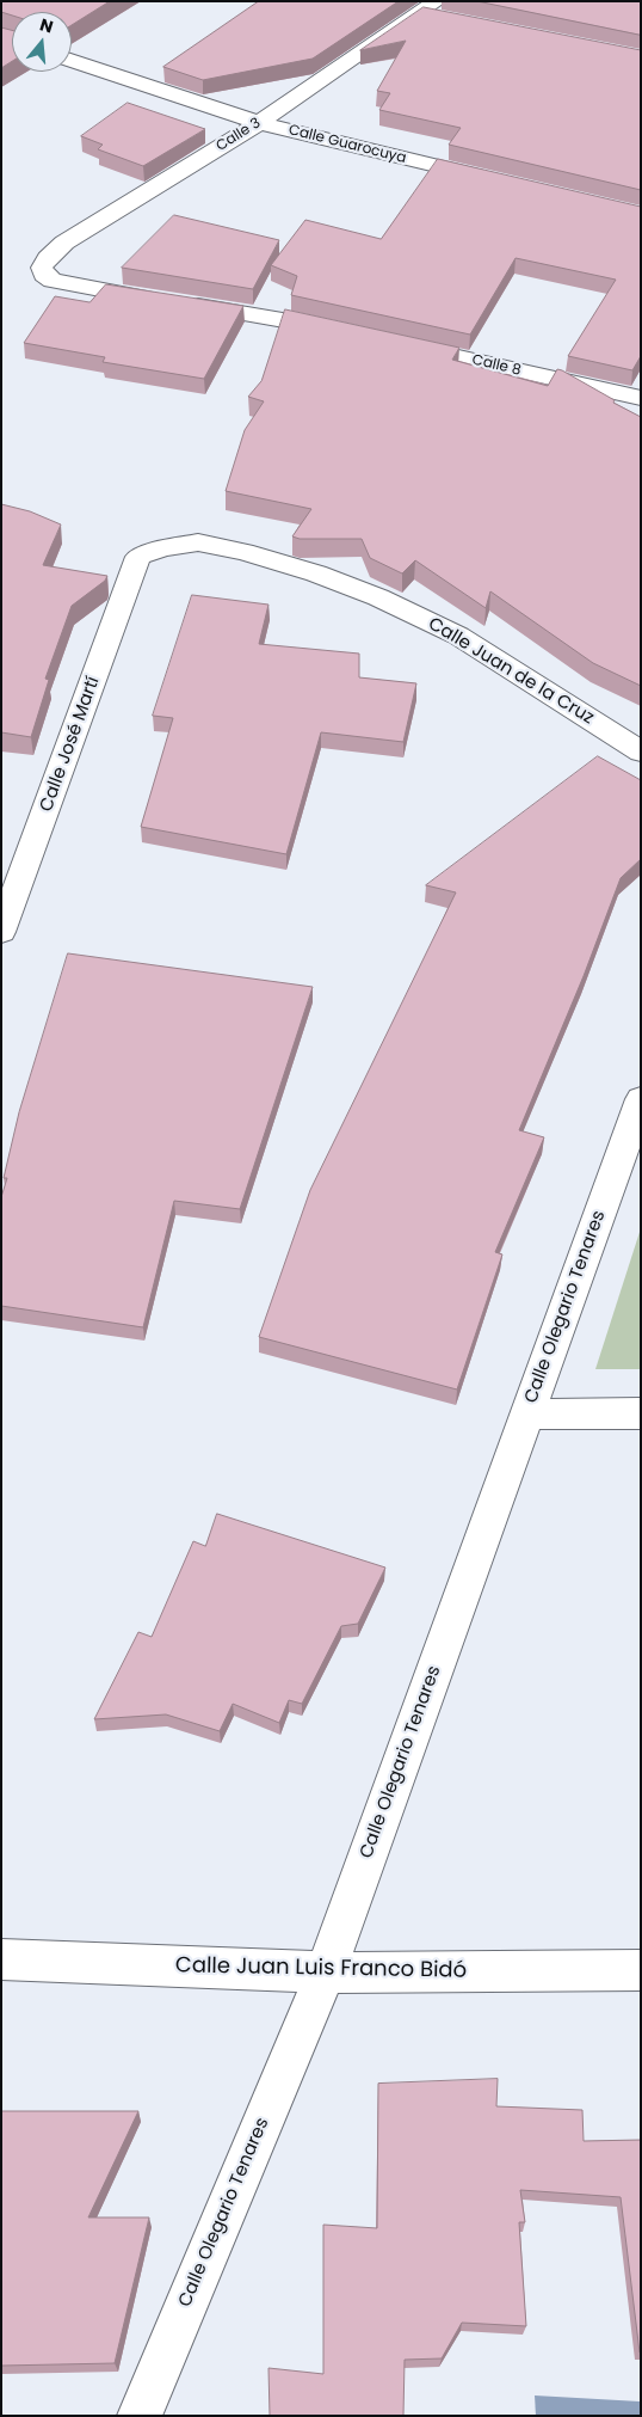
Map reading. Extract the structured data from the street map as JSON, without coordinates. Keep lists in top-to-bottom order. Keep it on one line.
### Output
{"streets":{"street":["Calle 3","Calle Guarocuya","Calle 8","Calle Juan de la Cruz","Calle José Martí","Calle Olegario Tenares","Calle Juan Luis Franco Bidó"]},"crossings":[["Calle 3","Calle Guarocuya"],["Calle Juan de la Cruz","Calle José Martí"],["Calle Olegario Tenares","Calle Juan Luis Franco Bidó"]],"north":"top"}
